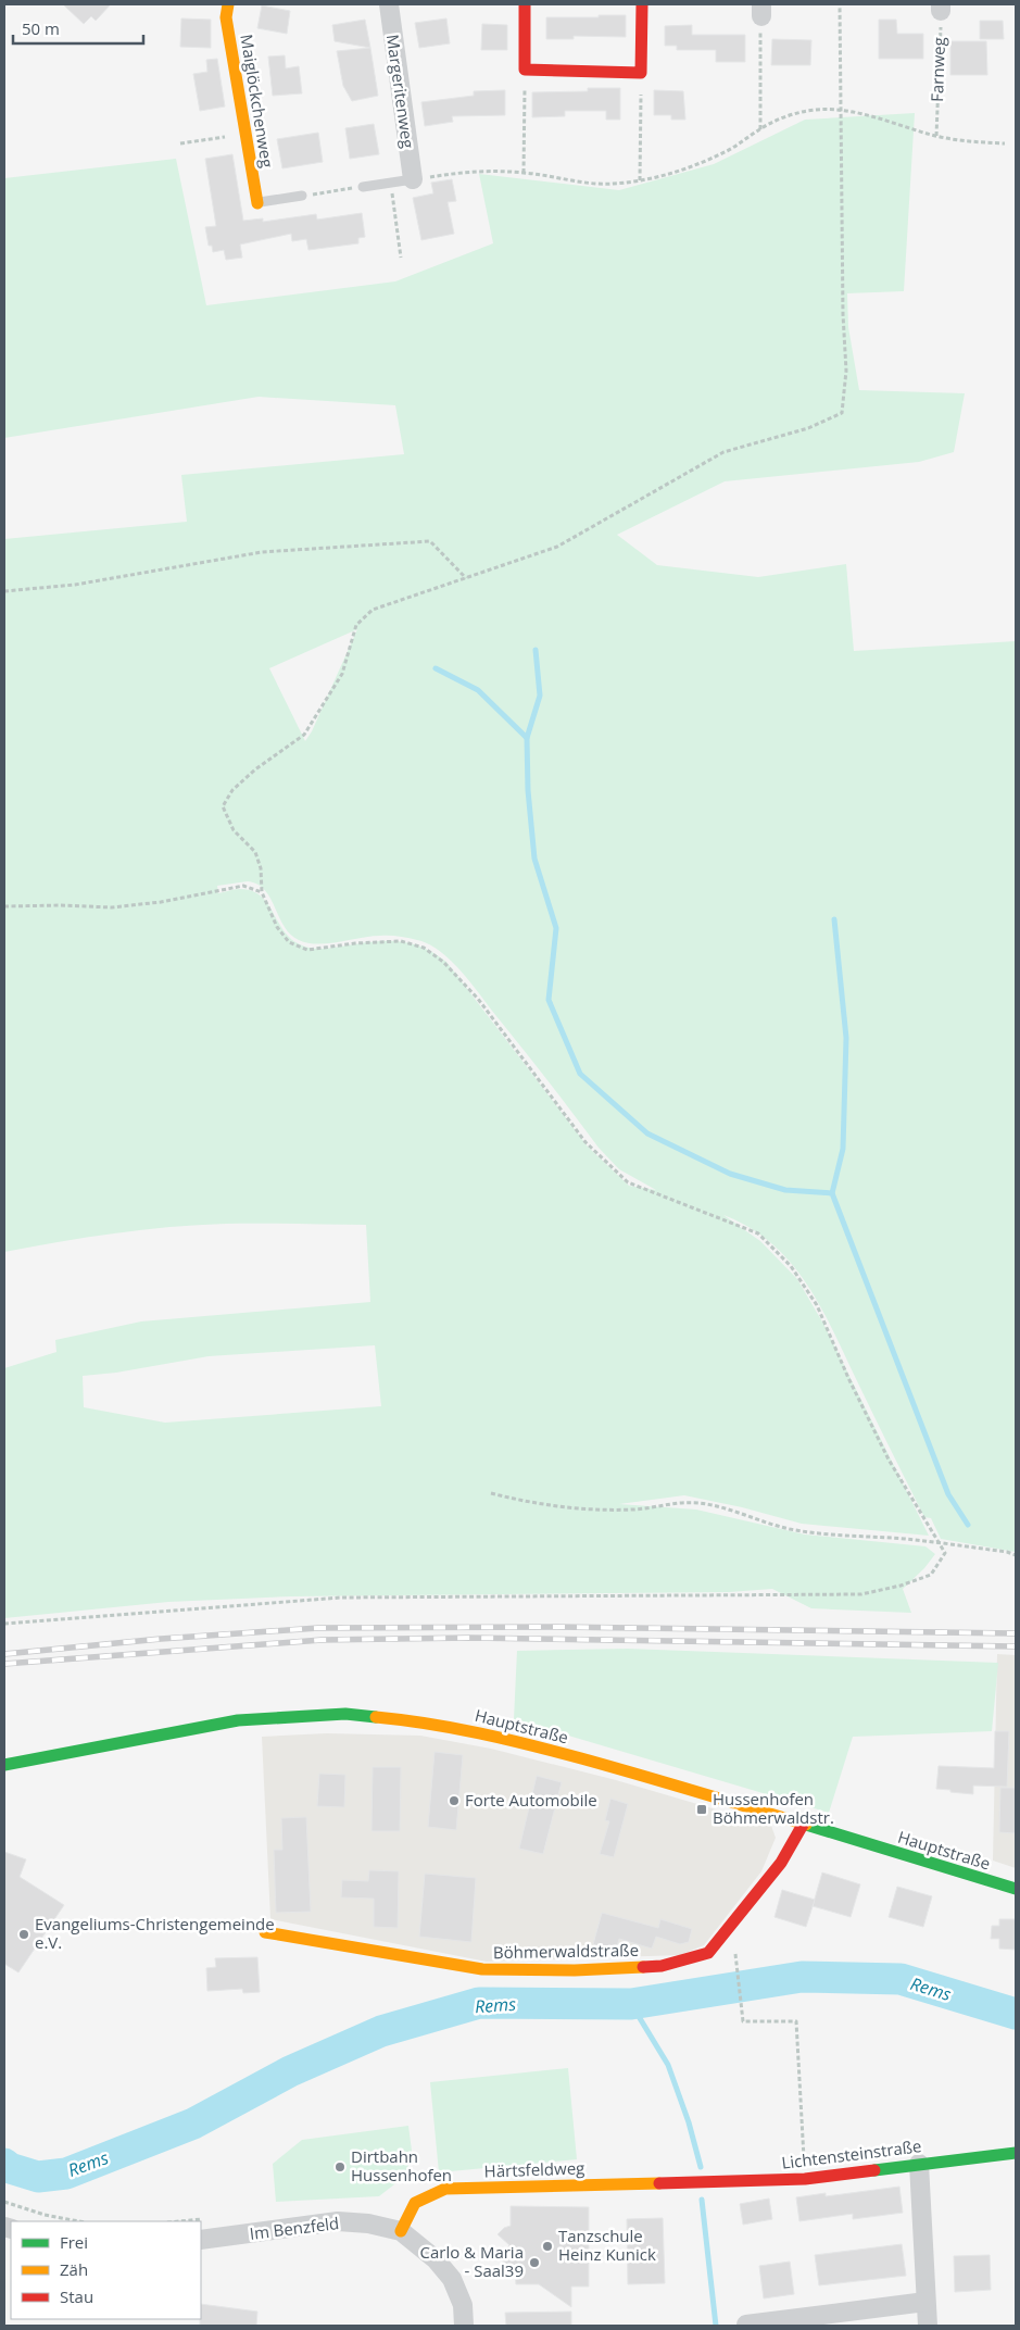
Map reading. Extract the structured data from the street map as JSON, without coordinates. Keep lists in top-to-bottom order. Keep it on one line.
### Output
{"streets":{"street":["Margeritenweg","Maiglöckchenweg","Hauptstraße","Böhmerwaldstraße","Lichtensteinstraße","Härtsfeldweg","Im Benzfeld"],"path":["Farnweg"]},"crossings":[["Hauptstraße","Böhmerwaldstraße"],["Lichtensteinstraße","Härtsfeldweg"],["Härtsfeldweg","Im Benzfeld"]],"water":["Rems"],"places":{"other":["Forte Automobile","Evangeliums-Christengemeinde e.V.","Dirtbahn Hussenhofen","Tanzschule Heinz Kunick","Carlo & Maria - Saal39"],"transit":["Hussenhofen Böhmerwaldstr."]},"legend":["Frei","Zäh","Stau"],"scale_bar":"50 m"}
